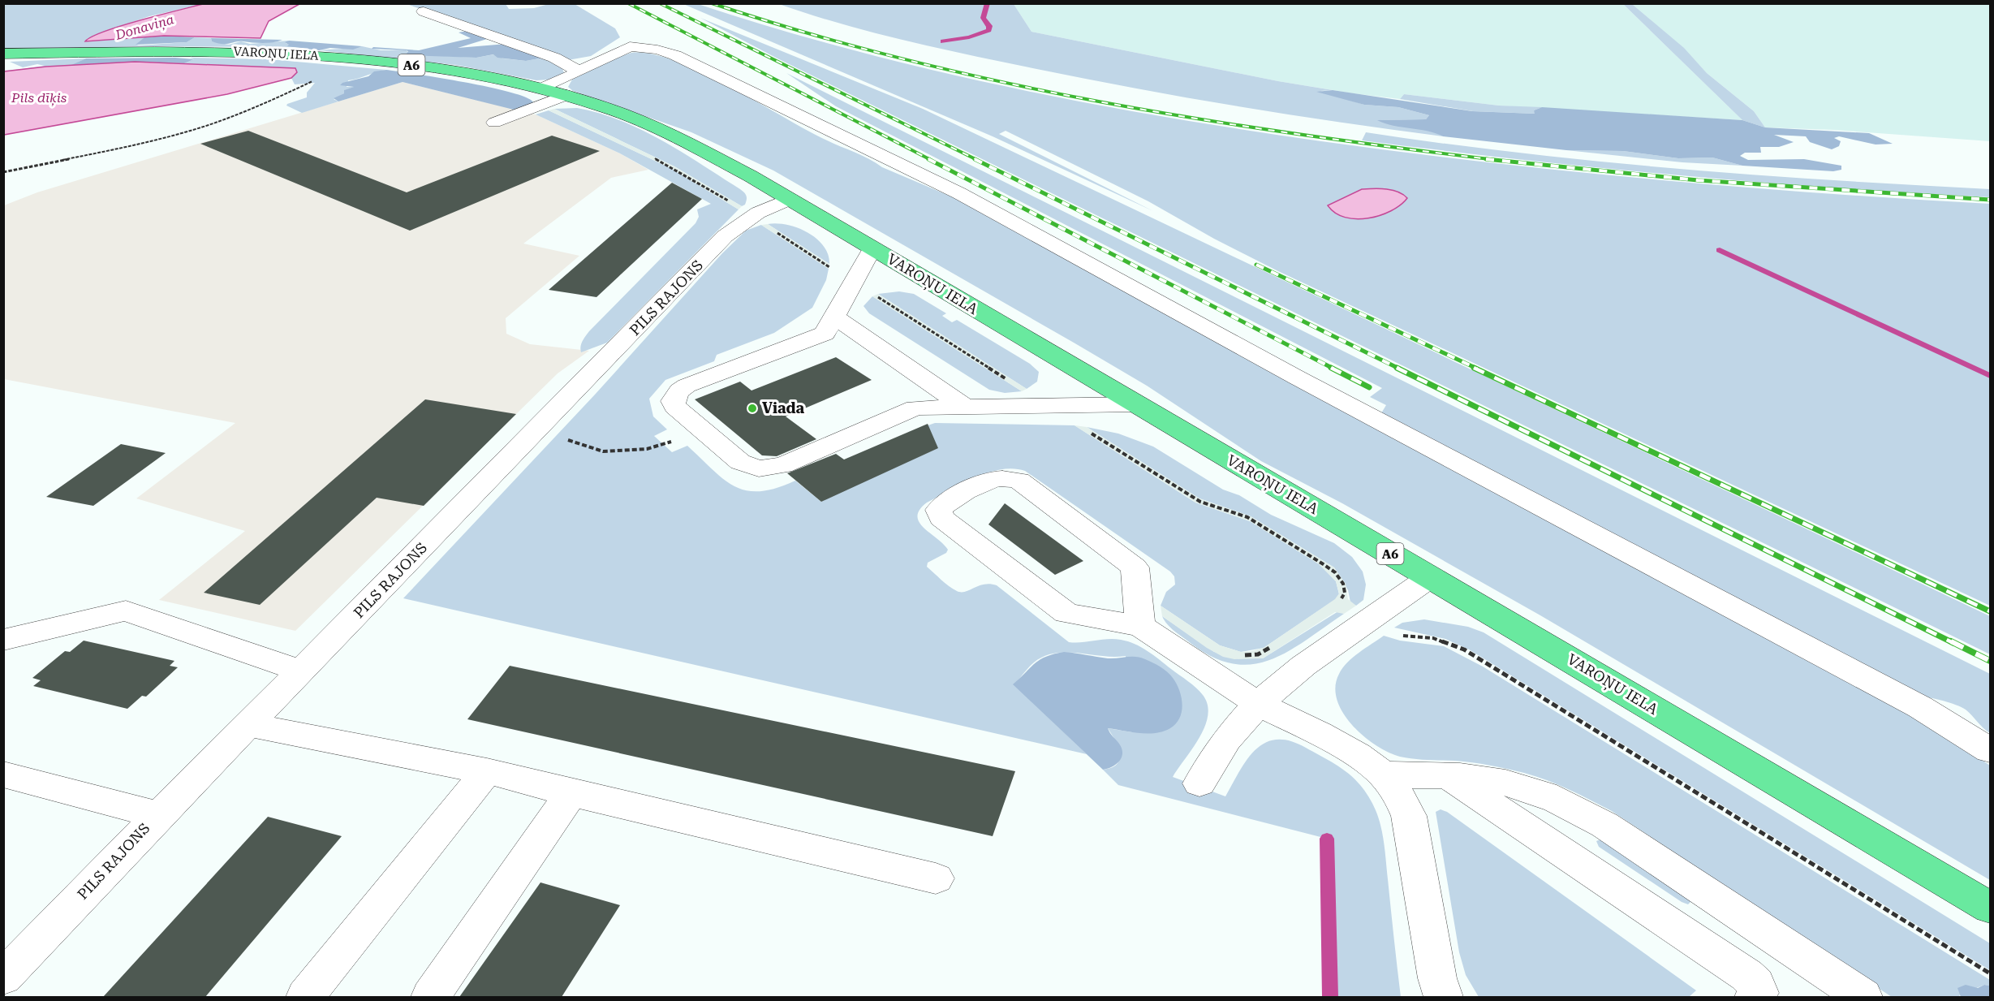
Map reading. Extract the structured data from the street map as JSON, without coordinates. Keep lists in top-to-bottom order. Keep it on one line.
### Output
{"streets":{"highway":["VAROŅU IELA","A6"],"street":["PILS RAJONS"]},"crossings":[["VAROŅU IELA","PILS RAJONS"]],"water":["Donaviņa","Pils dīķis"],"places":["Viada"]}
